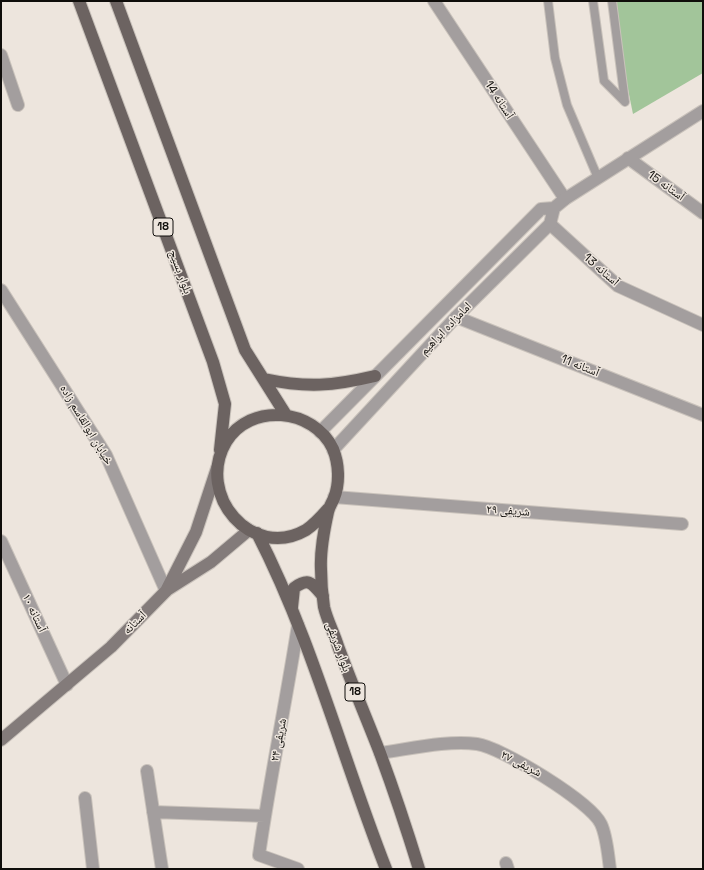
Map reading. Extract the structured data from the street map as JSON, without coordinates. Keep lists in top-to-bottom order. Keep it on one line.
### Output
{"streets":{"main road":["18","بلوار بسیج","آستانه","بلوار شریفی"],"street":["آستانه 14","آستانه 15","آستانه 13","امامزاده ابراهیم","آستانه 11","خیابان ابوالقاسم زاده","شریفی ۲۹","آستانه ۱۰","شریفی ۲۴","شریفی ۲۷"]},"crossings":[["آستانه 14","امامزاده ابراهیم"],["آستانه 15","امامزاده ابراهیم"],["18","بلوار بسیج"],["18","امامزاده ابراهیم"],["18","شریفی ۲۹"],["18","آستانه"],["18","بلوار شریفی"],["18","شریفی ۲۴"],["آستانه 13","امامزاده ابراهیم"],["بلوار بسیج","امامزاده ابراهیم"],["بلوار بسیج","شریفی ۲۹"],["بلوار بسیج","آستانه"],["بلوار بسیج","بلوار شریفی"],["امامزاده ابراهیم","آستانه 11"],["امامزاده ابراهیم","شریفی ۲۹"],["امامزاده ابراهیم","آستانه"],["امامزاده ابراهیم","بلوار شریفی"],["خیابان ابوالقاسم زاده","آستانه"],["شریفی ۲۹","آستانه"],["شریفی ۲۹","بلوار شریفی"],["آستانه ۱۰","آستانه"],["آستانه","بلوار شریفی"],["بلوار شریفی","شریفی ۲۷"]]}
